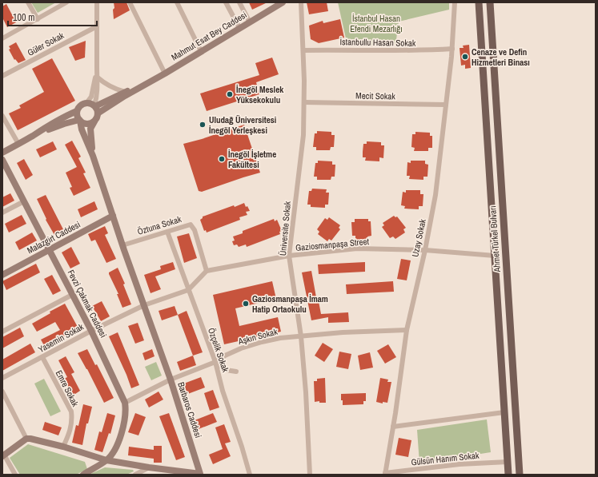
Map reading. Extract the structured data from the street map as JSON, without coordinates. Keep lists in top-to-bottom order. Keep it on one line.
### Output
{"streets":{"main road":["Mahmut Esat Bey Caddesi","Malazgirt Caddesi","Ahmet Türkel Bulvarı","Fevzi Çakmak Caddesi","Barbaros Caddesi"],"street":["İstanbullu Hasan Sokak","Güler Sokak","Mecit Sokak","Öztuna Sokak","Üniversite Sokak","Uzay Sokak","Gaziosmanpaşa Street","Aşkın Sokak","Yasemin Sokak","Özçelik Sokak","Emre Sokak","Gülsün Hanım Sokak"]},"crossings":[["İstanbullu Hasan Sokak","Üniversite Sokak"],["İstanbullu Hasan Sokak","Uzay Sokak"],["Mecit Sokak","Üniversite Sokak"],["Mecit Sokak","Uzay Sokak"],["Öztuna Sokak","Gaziosmanpaşa Street"],["Öztuna Sokak","Özçelik Sokak"],["Öztuna Sokak","Barbaros Caddesi"],["Üniversite Sokak","Gaziosmanpaşa Street"],["Üniversite Sokak","Aşkın Sokak"],["Malazgirt Caddesi","Fevzi Çakmak Caddesi"],["Malazgirt Caddesi","Barbaros Caddesi"],["Uzay Sokak","Gaziosmanpaşa Street"],["Uzay Sokak","Aşkın Sokak"],["Uzay Sokak","Gülsün Hanım Sokak"],["Ahmet Türkel Bulvarı","Gaziosmanpaşa Street"],["Ahmet Türkel Bulvarı","Gülsün Hanım Sokak"],["Fevzi Çakmak Caddesi","Aşkın Sokak"],["Fevzi Çakmak Caddesi","Yasemin Sokak"],["Fevzi Çakmak Caddesi","Barbaros Caddesi"],["Aşkın Sokak","Özçelik Sokak"],["Aşkın Sokak","Barbaros Caddesi"],["Yasemin Sokak","Emre Sokak"],["Yasemin Sokak","Barbaros Caddesi"],["Emre Sokak","Barbaros Caddesi"]],"parks":["İstanbul Hasan Efendi Mezarlığı"],"places":["Cenaze ve Defin Hizmetleri Binası","İnegöl Meslek Yüksekokulu","Uludağ Üniversitesi İnegöl Yerleşkesi","İnegöl İşletme Fakültesi","Gaziosmanpaşa İmam Hatip Ortaokulu"],"scale_bar":"100 m"}
